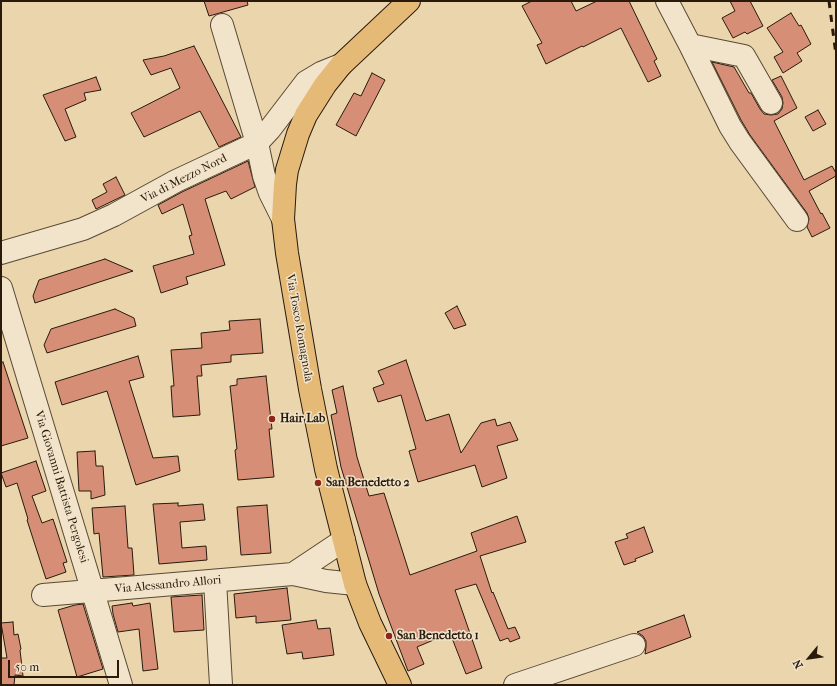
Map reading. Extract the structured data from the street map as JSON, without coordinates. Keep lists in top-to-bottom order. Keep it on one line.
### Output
{"streets":{"main road":["Via Tosco Romagnola"],"street":["Via di Mezzo Nord","Via Giovanni Battista Pergolesi","Via Alessandro Allori"]},"crossings":[["Via di Mezzo Nord","Via Tosco Romagnola"],["Via Tosco Romagnola","Via Alessandro Allori"],["Via Giovanni Battista Pergolesi","Via Alessandro Allori"]],"places":["Hair Lab","San Benedetto 2","San Benedetto 1"],"scale_bar":"50 m","north":"bottom left"}
